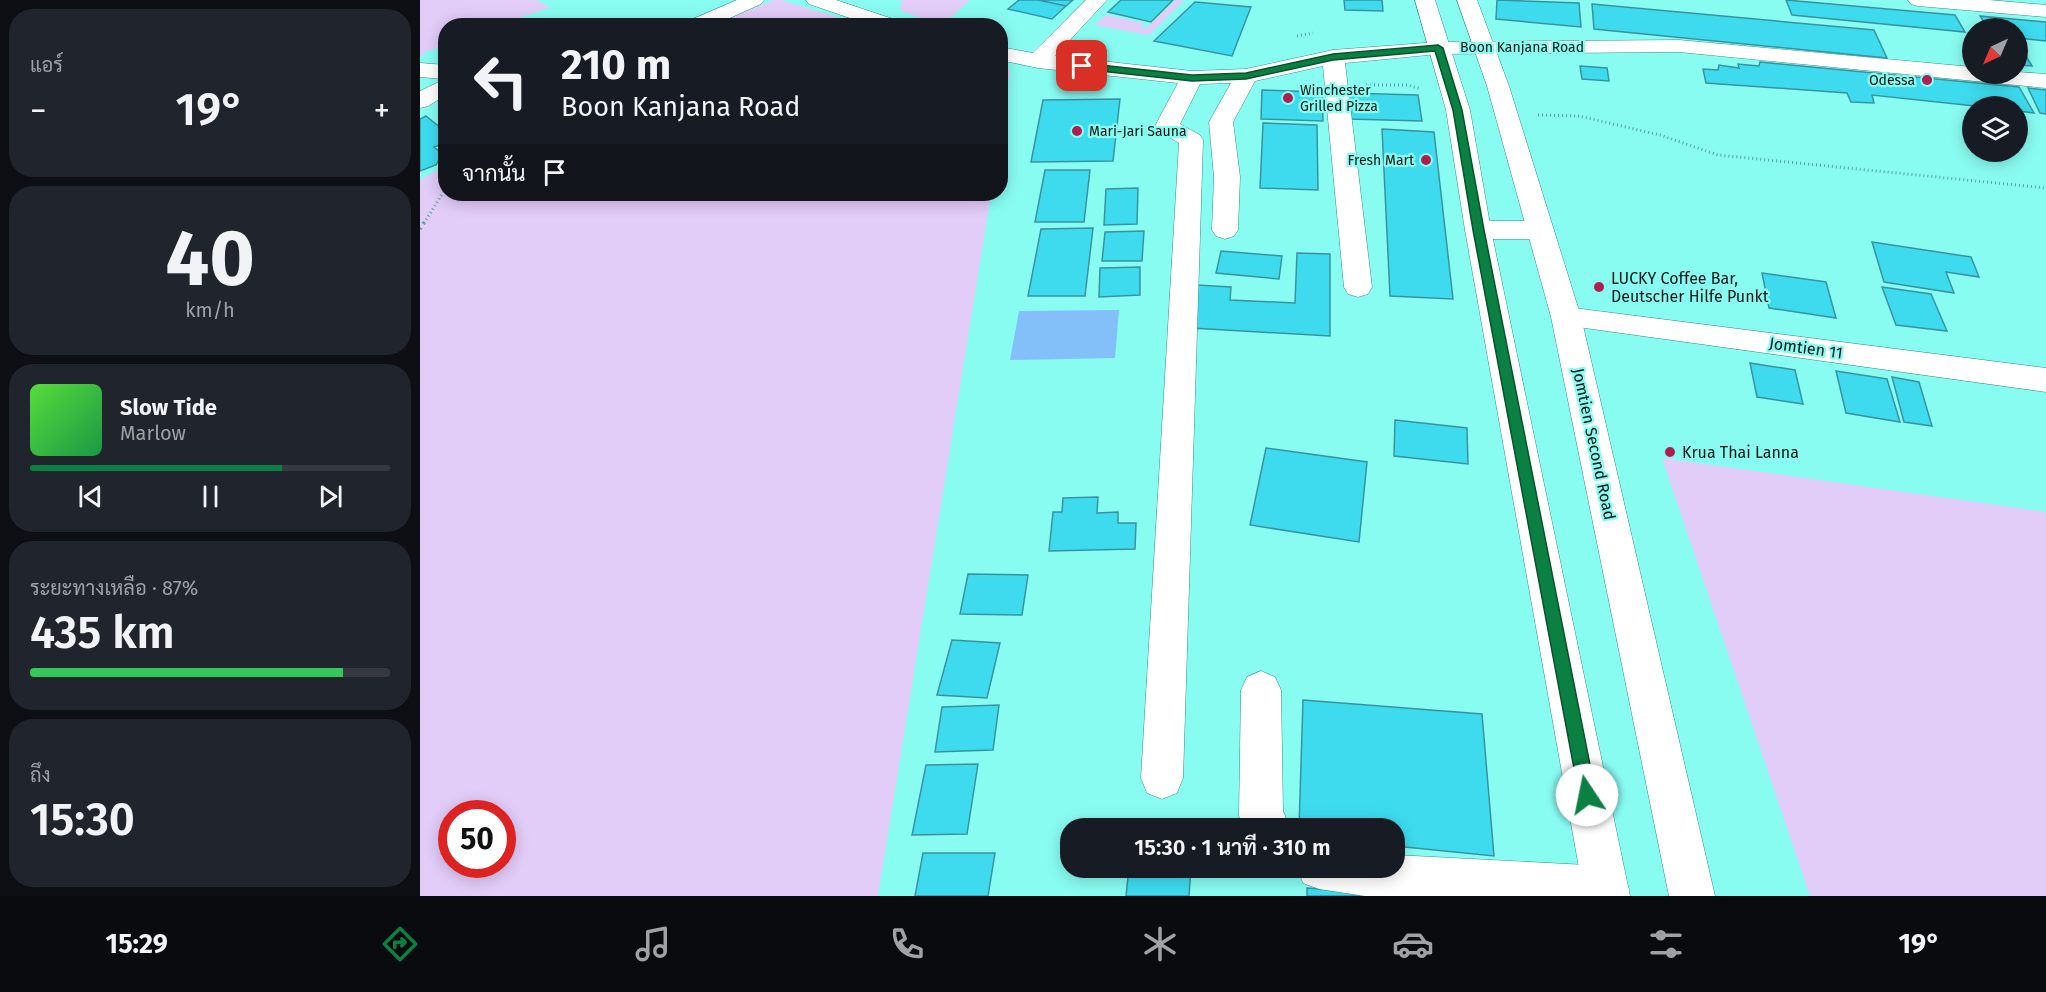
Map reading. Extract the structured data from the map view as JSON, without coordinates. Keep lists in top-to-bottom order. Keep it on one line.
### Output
{"streets":{"street":["Boon Kanjana Road","Jomtien 11","Jomtien Second Road"]},"crossings":[["Boon Kanjana Road","Jomtien Second Road"],["Jomtien 11","Jomtien Second Road"]],"places":["Odessa","Winchester Grilled Pizza","Mari-Jari Sauna","Fresh Mart","LUCKY Coffee Bar, Deutscher Hilfe Punkt","Krua Thai Lanna"],"north":"bottom left","page":{"tile":["แอร์",["40","km/h"],["ระยะทางเหลือ · 87%","435 km"],["ถึง","15:30"]],"turn":["210 m","Boon Kanjana Road"],"heat":["−","19°","+"],"then":"จากนั้น","song":["Slow Tide","Marlow"],"limit":"50","trip":"15:30 · 1 นาที · 310 m","tabs":["15:29","19°"]}}
